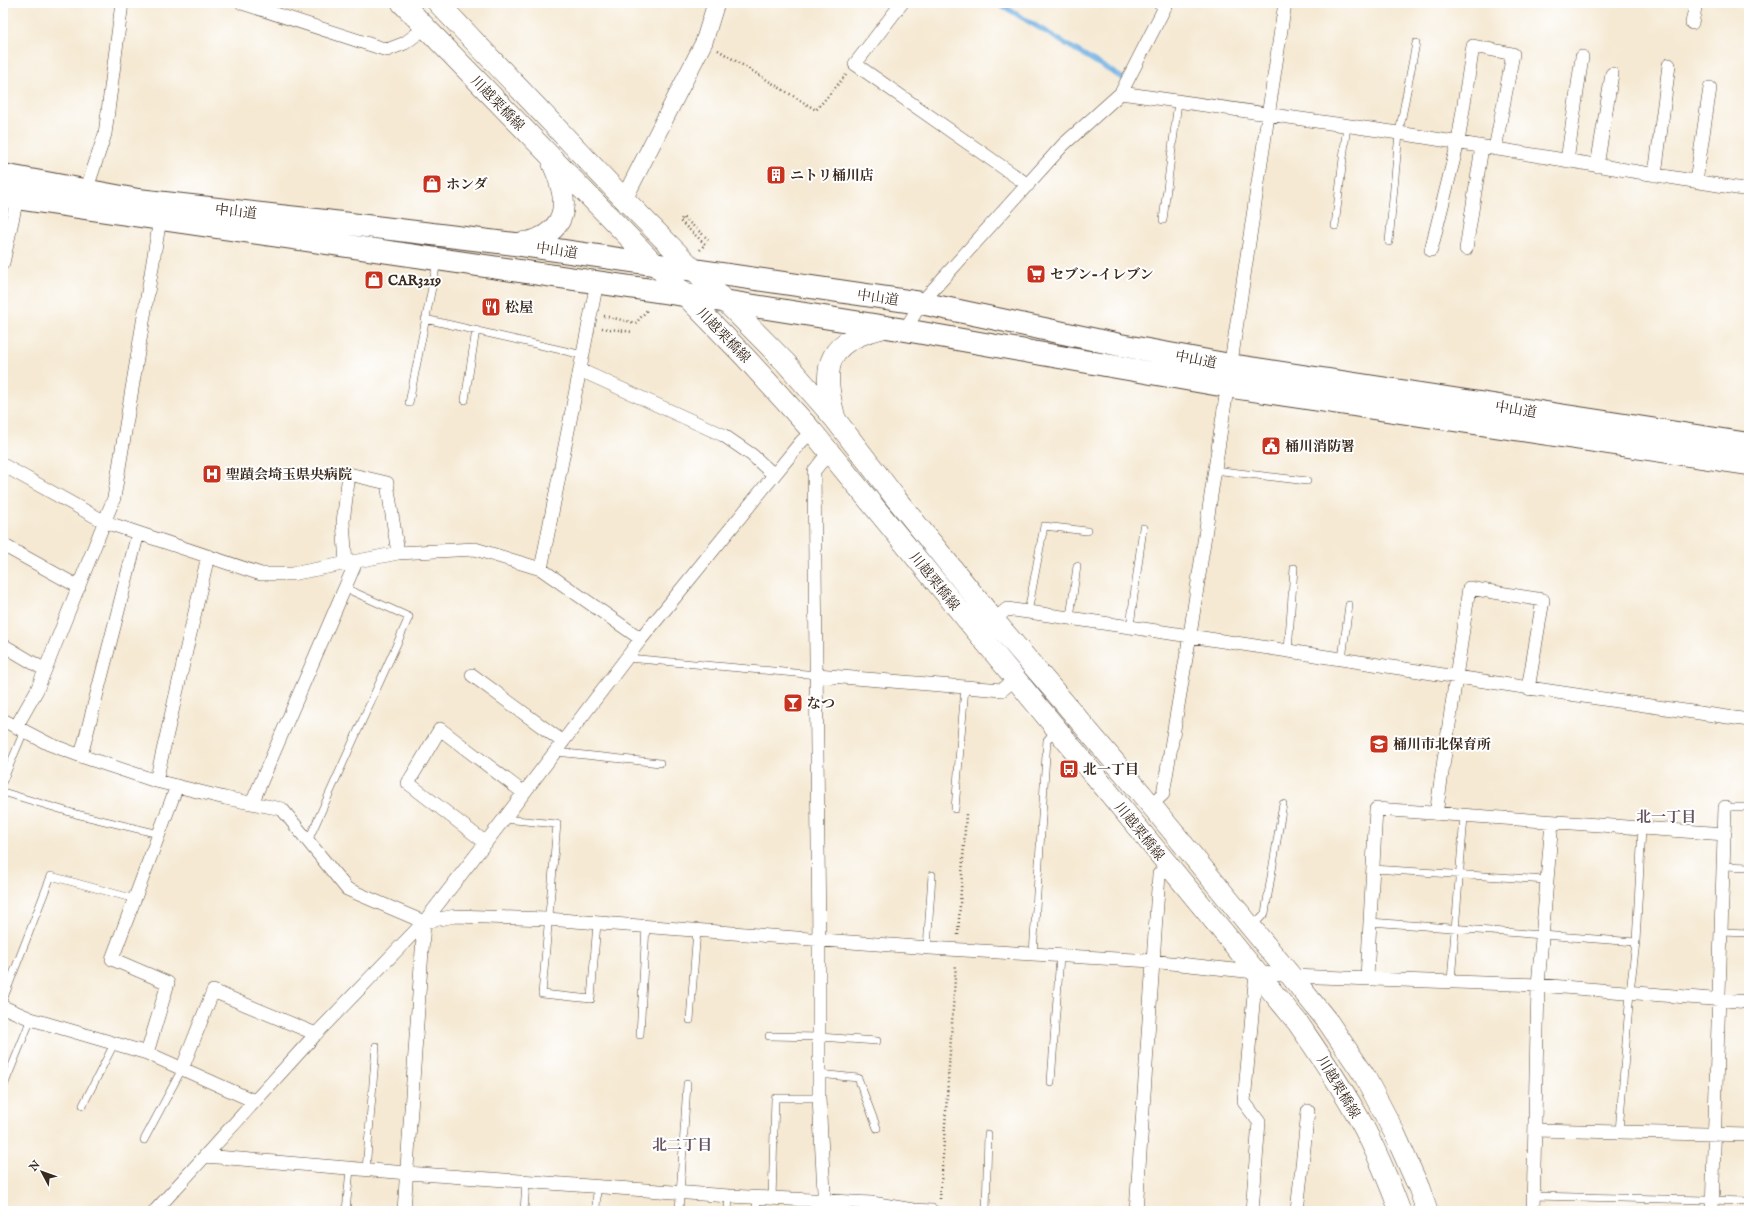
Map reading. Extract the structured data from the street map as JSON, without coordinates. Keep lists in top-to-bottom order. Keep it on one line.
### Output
{"streets":{"highway":["中山道"],"main road":["川越栗橋線"]},"crossings":[["川越栗橋線","中山道"]],"districts":["北一丁目","北二丁目"],"places":{"building":["ニトリ桶川店"],"shop":["ホンダ","CAR3219"],"supermarket":["セブン-イレブン"],"restaurant":["松屋"],"public building":["桶川消防署"],"hospital":["聖蹟会埼玉県央病院"],"bar":["なつ"],"school or university":["桶川市北保育所"],"bus stop":["北一丁目"]},"north":"top left"}
